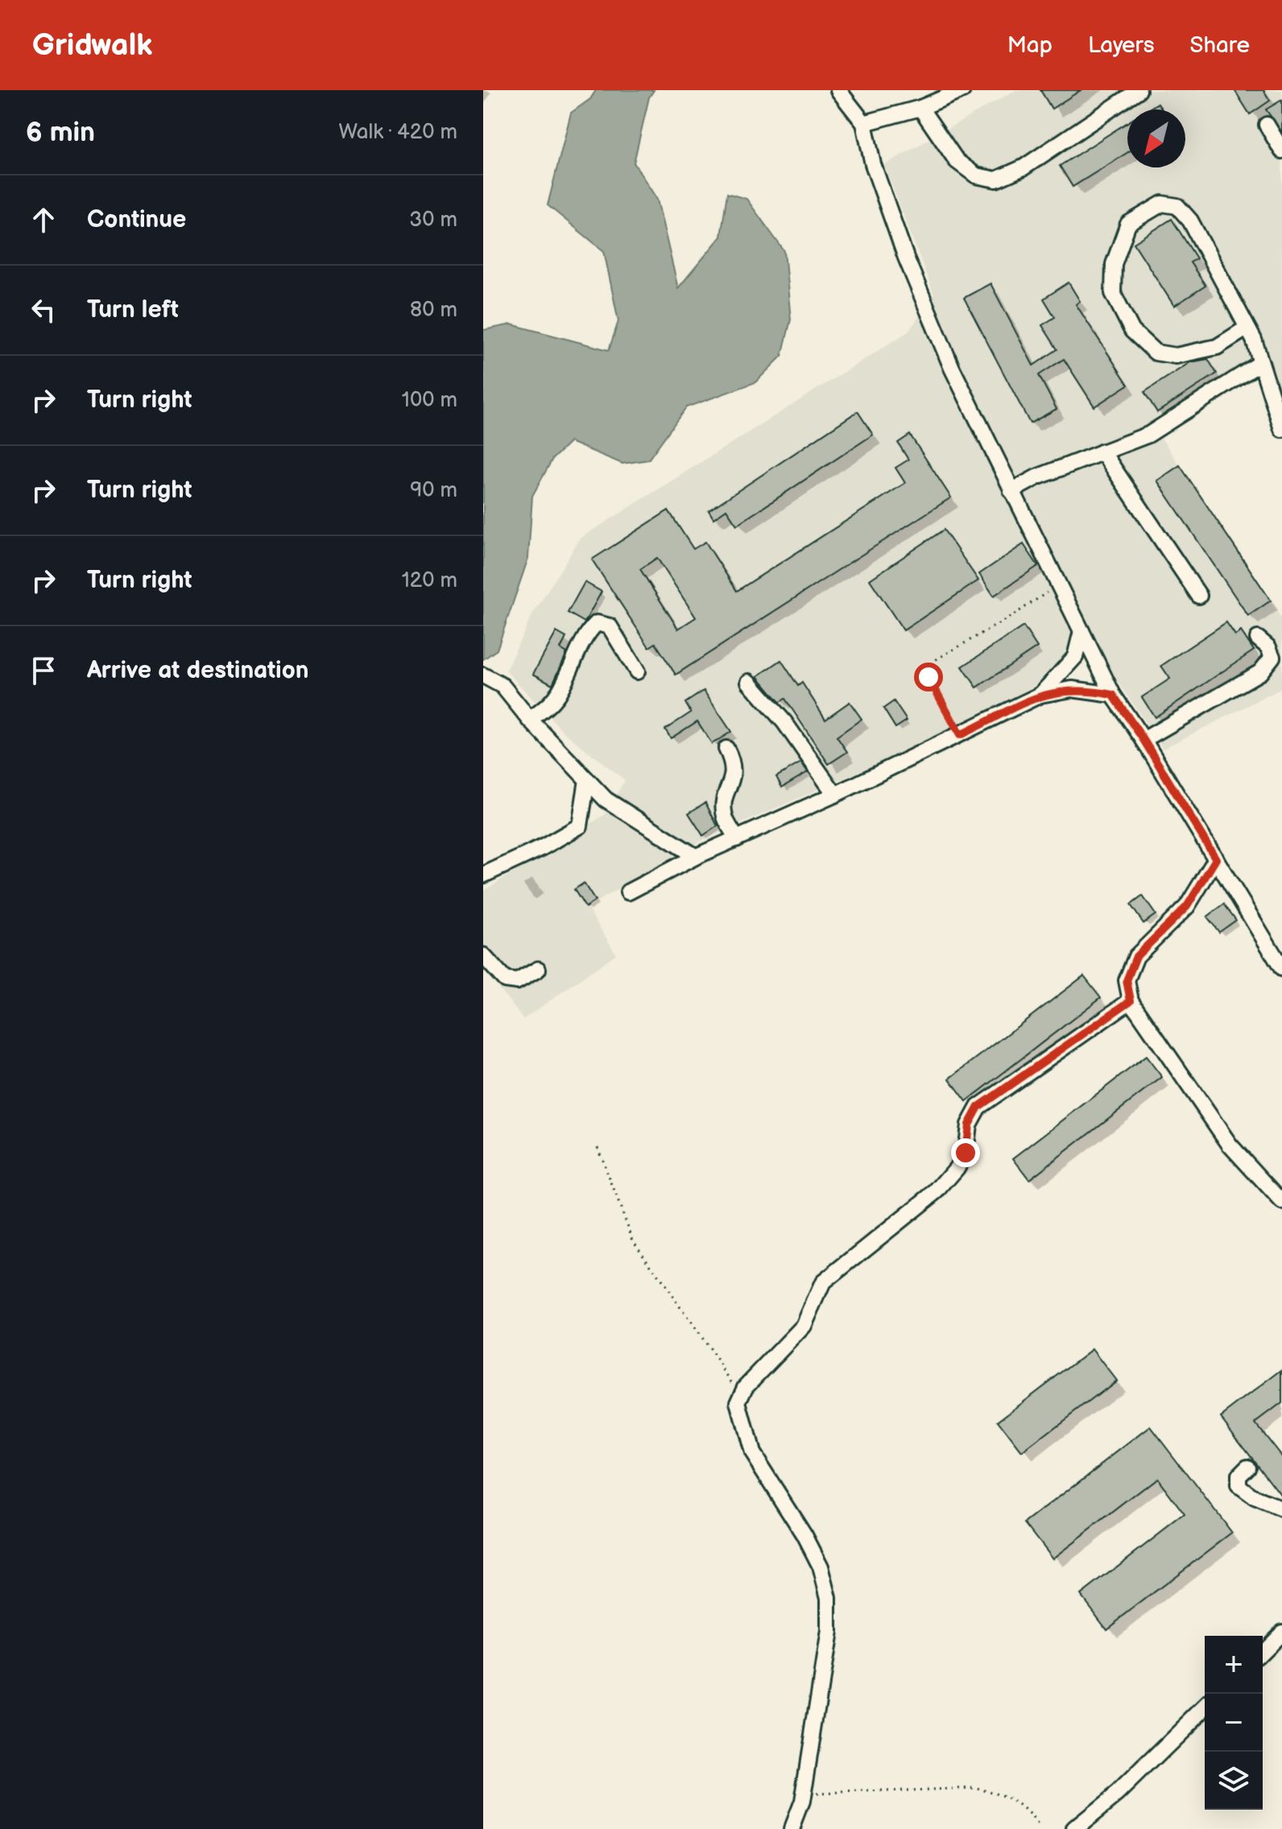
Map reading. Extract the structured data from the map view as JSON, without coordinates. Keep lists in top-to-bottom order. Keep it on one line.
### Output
{"north":"bottom left","page":{"header":"Gridwalk","nav":["Map","Layers","Share"],"heading":["6 min","Walk · 420 m"],"list":[["Continue","30 m"],["Turn left","80 m"],["Turn right","100 m"],["Turn right","90 m"],["Turn right","120 m"],"Arrive at destination"],"map_buttons":["+","−"]}}
